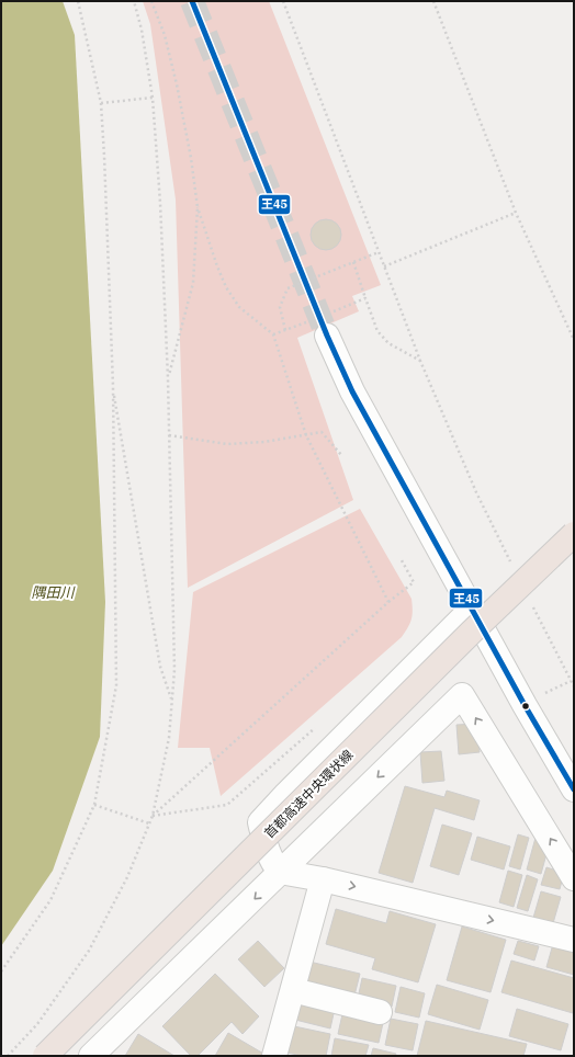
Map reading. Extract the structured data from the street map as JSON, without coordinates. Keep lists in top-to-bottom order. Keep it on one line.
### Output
{"streets":{"highway":["首都高速中央環状線"]},"water":["隅田川"],"lines":["transit line 王45"]}
